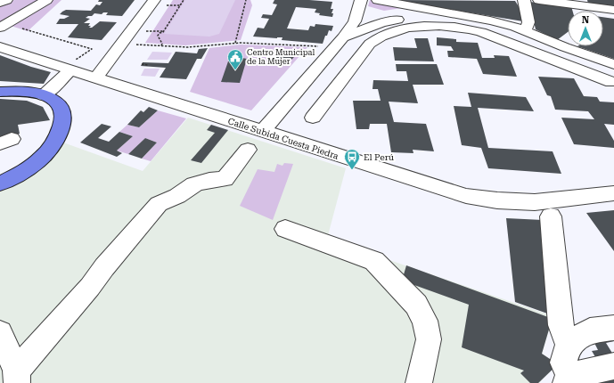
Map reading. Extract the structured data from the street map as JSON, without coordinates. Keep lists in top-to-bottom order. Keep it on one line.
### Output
{"streets":{"street":["Calle Subida Cuesta Piedra"]},"places":{"public building":["Centro Municipal de la Mujer"],"bus stop":["El Perú"]},"north":"top"}
